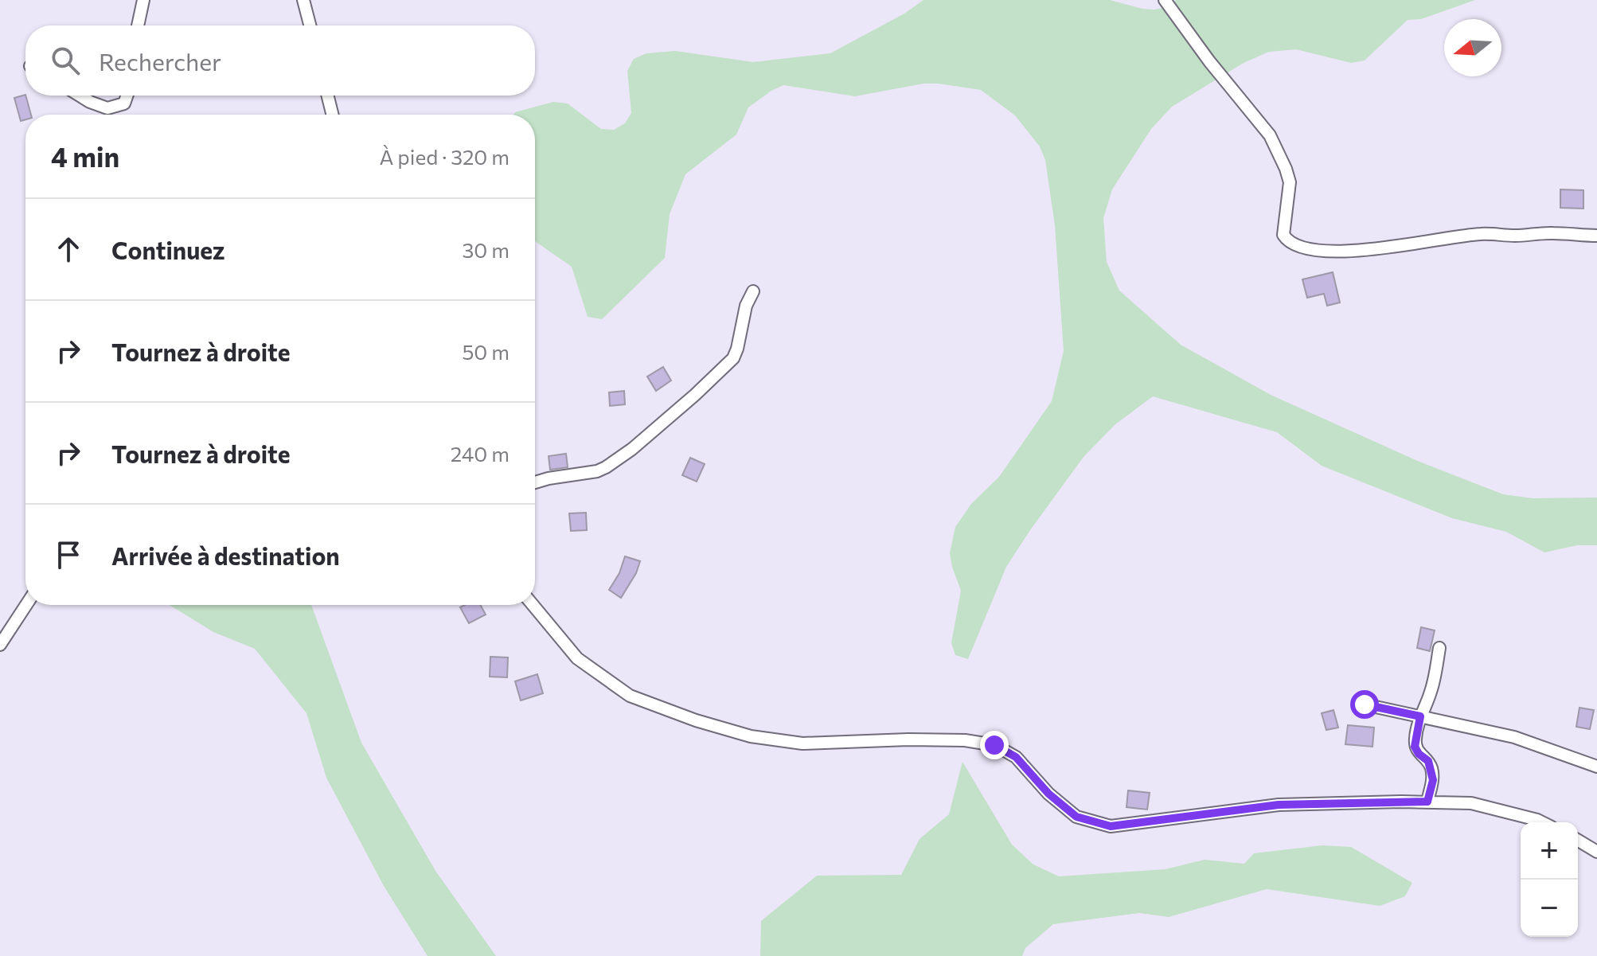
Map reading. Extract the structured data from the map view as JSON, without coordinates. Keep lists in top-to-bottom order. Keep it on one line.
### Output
{"north":"left","page":{"search":"Rechercher","heading":["4 min","À pied · 320 m"],"list":[["Continuez","30 m"],["Tournez à droite","50 m"],["Tournez à droite","240 m"],"Arrivée à destination"],"map_buttons":["+","−"]}}
